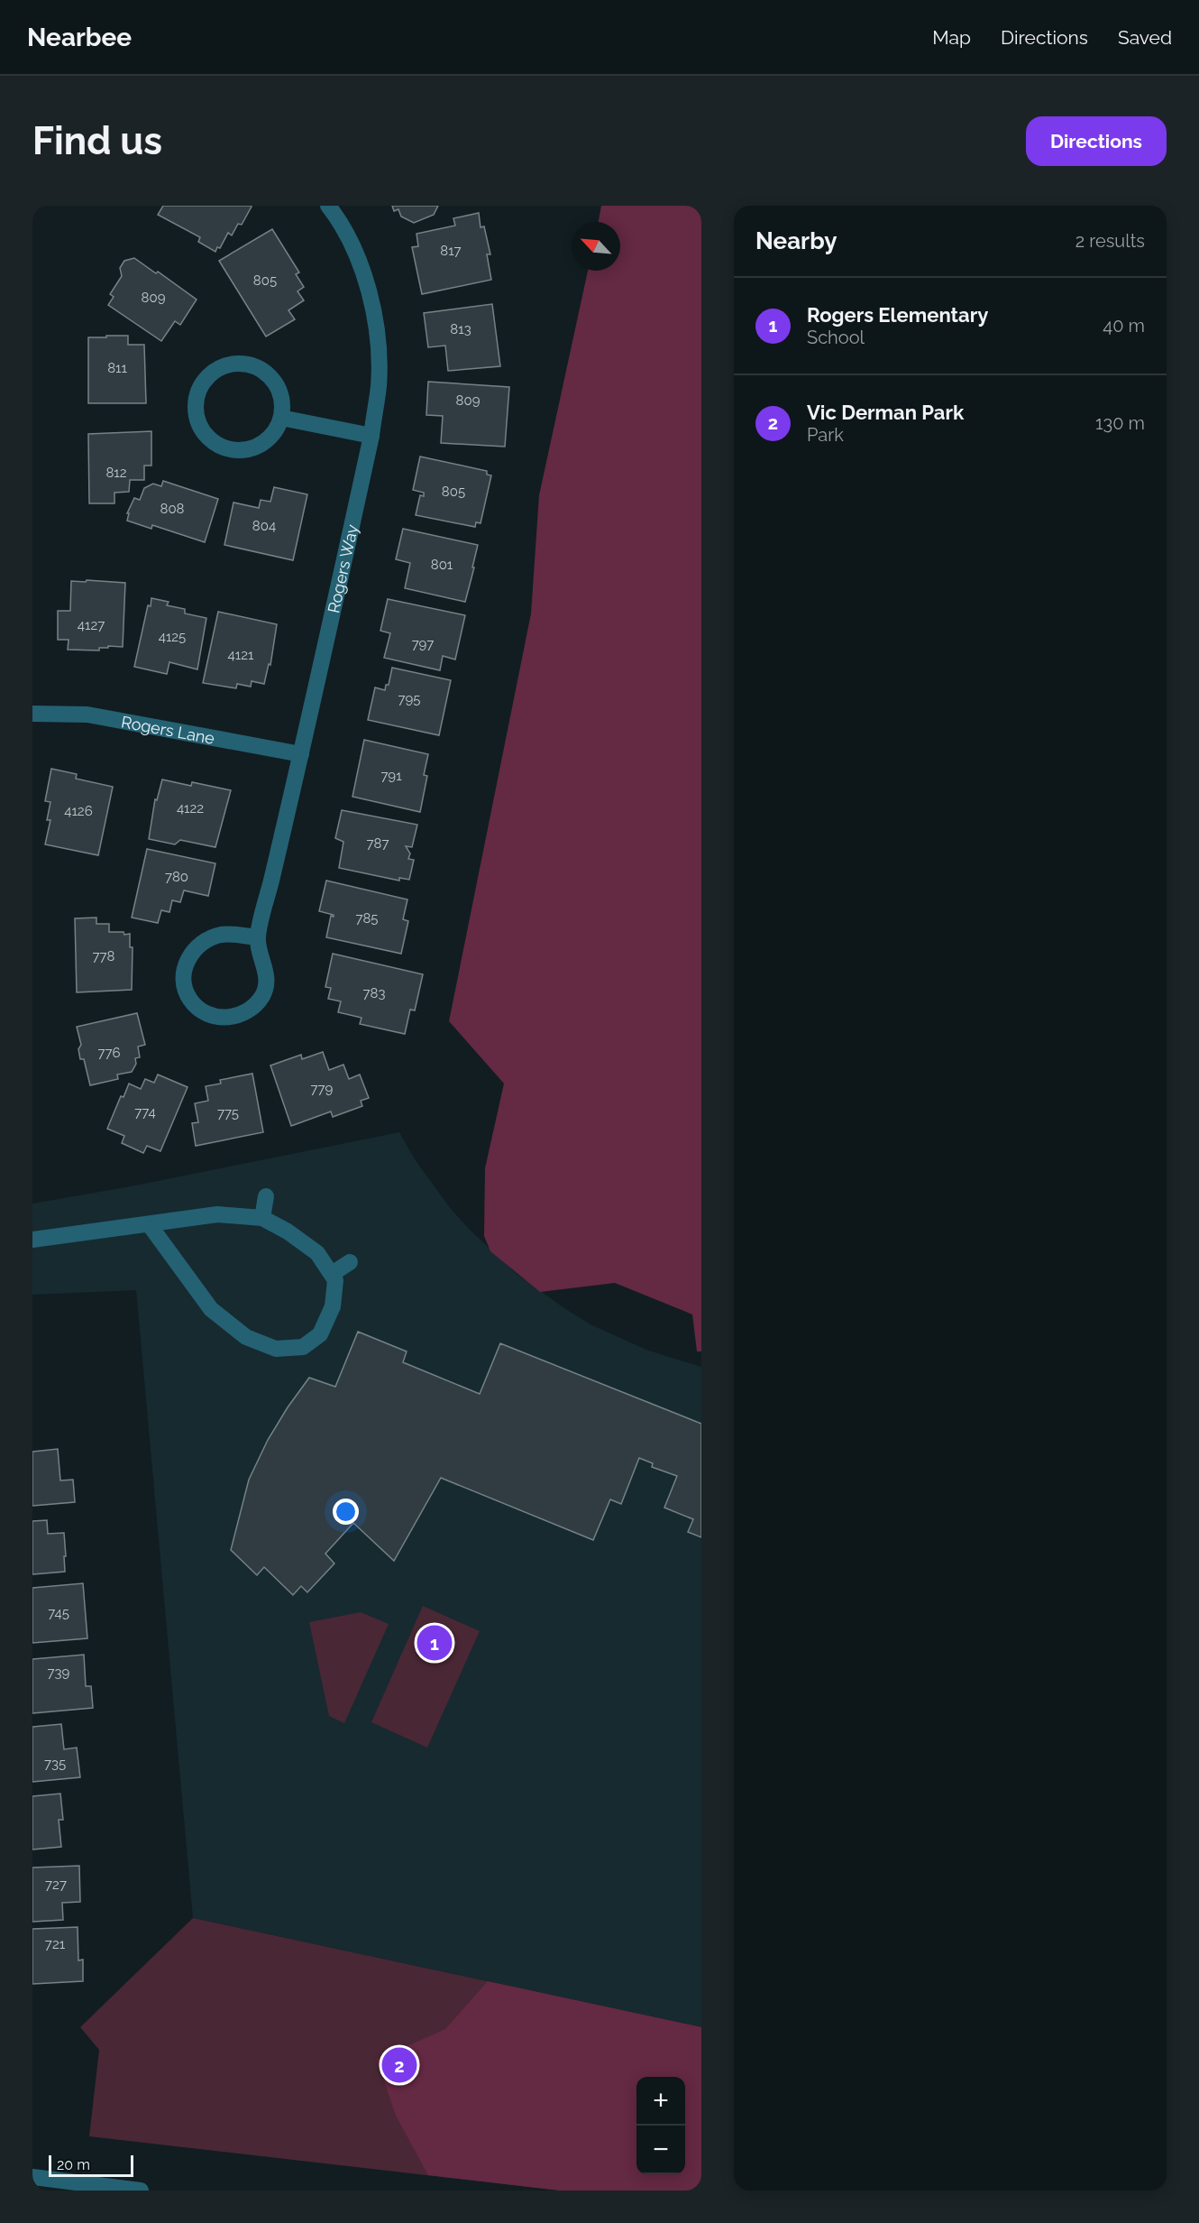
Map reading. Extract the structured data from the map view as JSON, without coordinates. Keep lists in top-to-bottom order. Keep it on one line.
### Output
{"streets":{"street":["Rogers Way","Rogers Lane"]},"crossings":[["Rogers Way","Rogers Lane"]],"house_numbers":["817","805","809","813","811","809","812","805","808","804","801","4127","4125","797","4121","795","791","4122","4126","787","780","785","778","783","776","779","774","775","745","739","735","727","721"],"scale_bar":"20 m","north":"top left","page":{"header":"Nearbee","nav":["Map","Directions","Saved"],"buttons":"Directions","title":"Find us","heading":["Nearby","2 results"],"list":[{"mark":"1","name":"Rogers Elementary","note":"School","value":"40 m"},{"mark":"2","name":"Vic Derman Park","note":"Park","value":"130 m"}],"pins":["1","2"],"map_buttons":["+","−"],"scale":"20 m"}}
